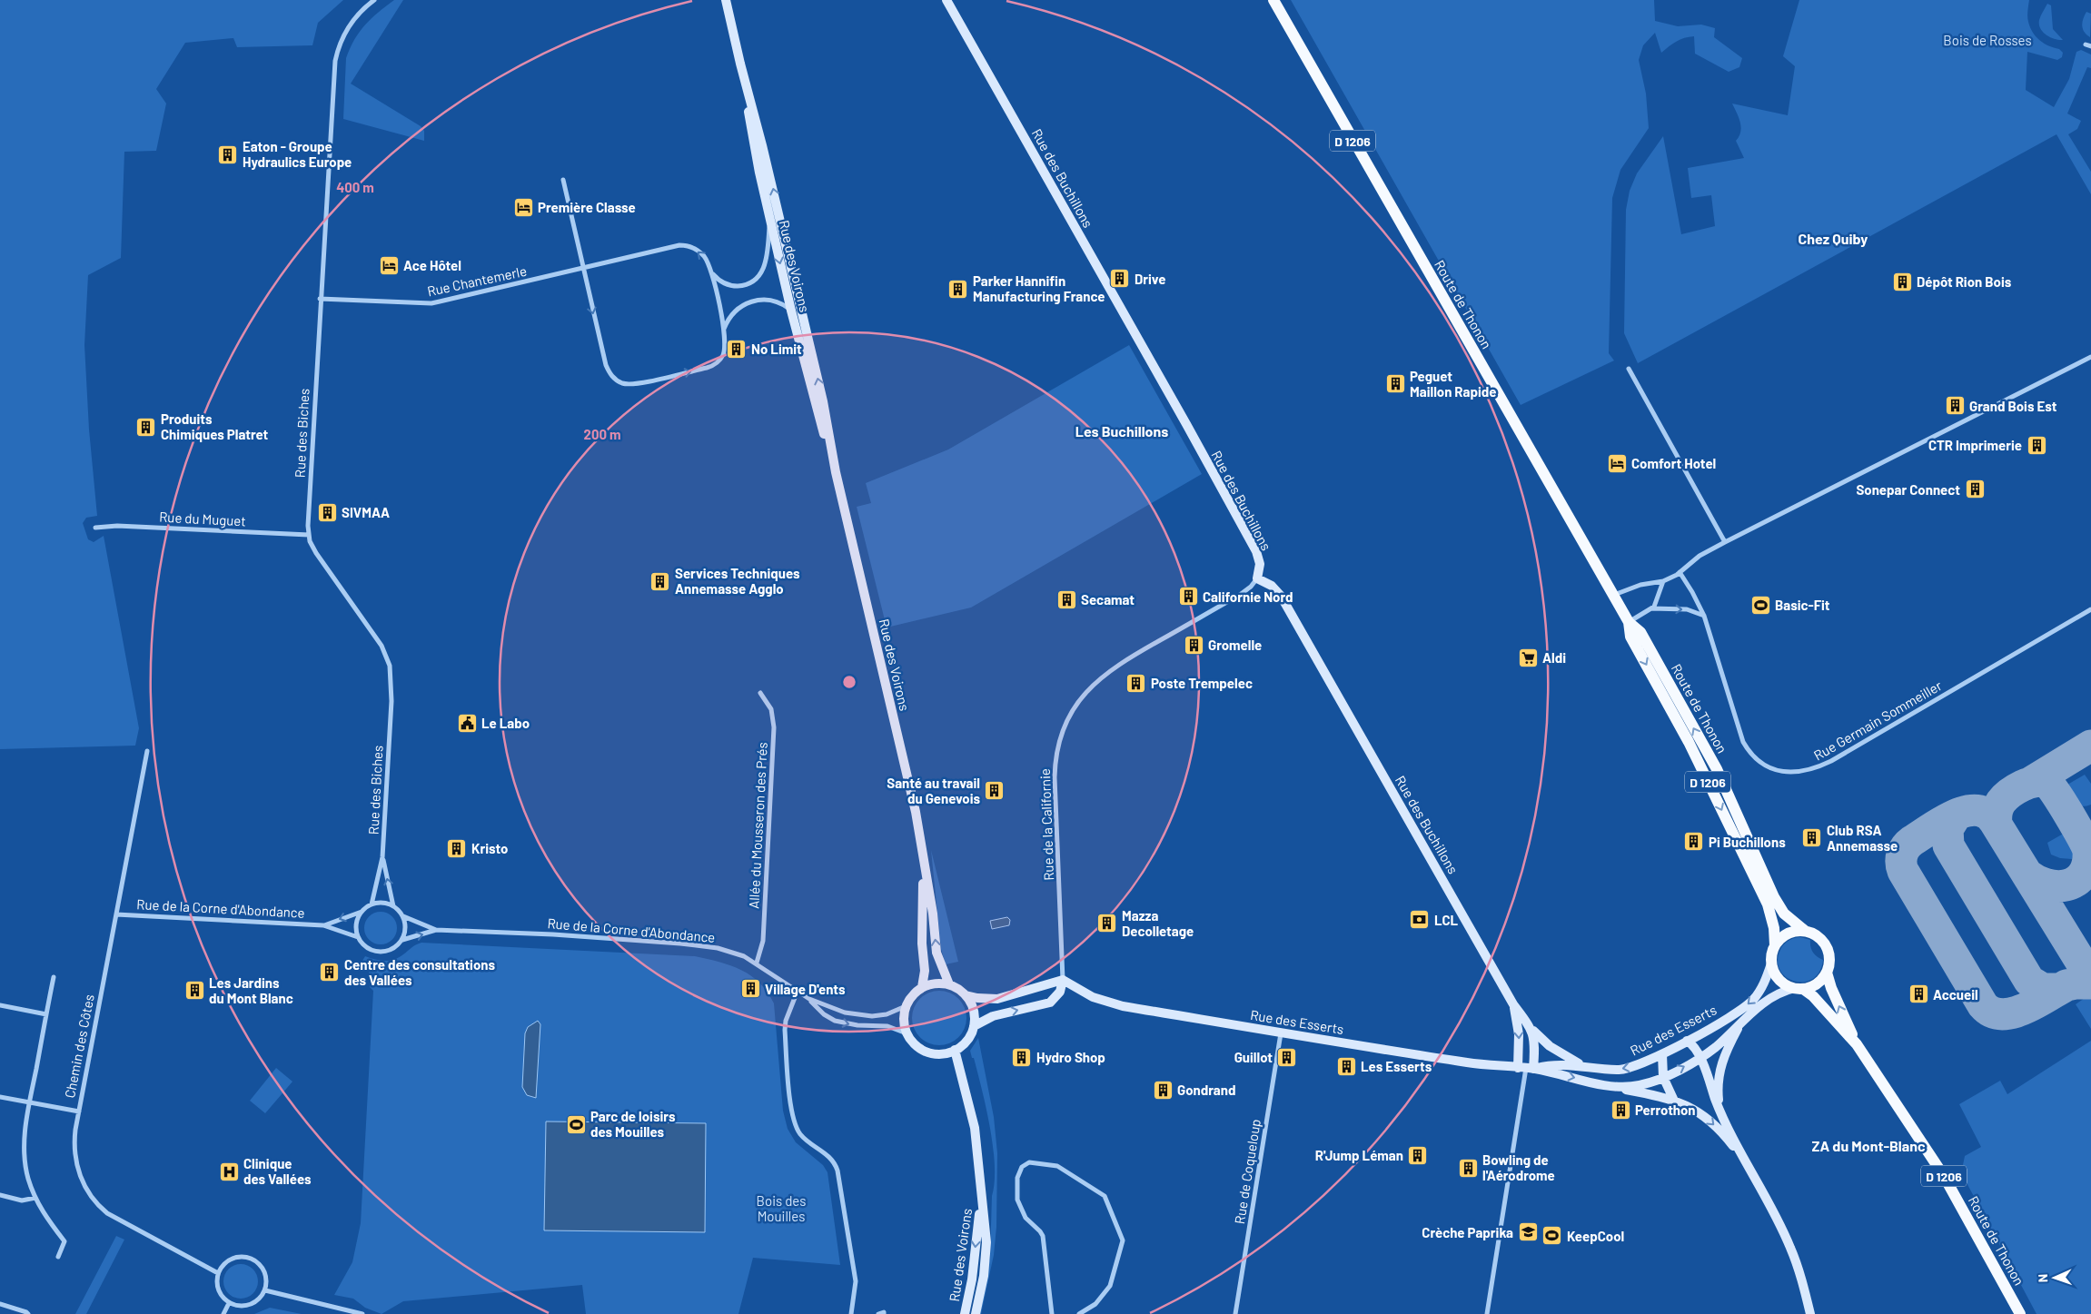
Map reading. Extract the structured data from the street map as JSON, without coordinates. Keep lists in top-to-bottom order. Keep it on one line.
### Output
{"streets":{"main road":["D 1206","Route de Thonon"],"street":["Rue des Buchillons","Rue des Voirons","Rue Chantemerle","Rue des Biches","Rue du Muguet","Rue Germain Sommeiller","Rue de la Californie","Allée du Mousseron des Prés","Rue de la Corne d'Abondance","Rue des Esserts","Chemin des Côtes","Rue de Coqueloup"]},"crossings":[["Rue des Buchillons","Rue de la Californie"],["Rue des Buchillons","Rue des Esserts"],["Rue des Voirons","Rue Chantemerle"],["Rue des Voirons","Rue de la Corne d'Abondance"],["Rue Chantemerle","Rue des Biches"],["Route de Thonon","Rue des Esserts"],["Rue des Biches","Rue du Muguet"],["Rue des Biches","Rue de la Corne d'Abondance"],["Rue de la Californie","Rue des Esserts"],["Allée du Mousseron des Prés","Rue de la Corne d'Abondance"],["Rue de la Corne d'Abondance","Chemin des Côtes"],["Rue des Esserts","Rue de Coqueloup"]],"districts":["Chez Quiby","Les Buchillons","ZA du Mont-Blanc"],"parks":["Bois de Rosses","Bois des Mouilles"],"places":{"building":["Eaton - Groupe Hydraulics Europe","Drive","Dépôt Rion Bois","Parker Hannifin Manufacturing France","No Limit","Peguet Maillon Rapide","Grand Bois Est","Produits Chimiques Platret","CTR Imprimerie","Sonepar Connect","SIVMAA","Services Techniques Annemasse Agglo","Californie Nord","Secamat","Gromelle","Poste Trempelec","Santé au travail du Genevois","Club RSA Annemasse","Pi Buchillons","Kristo","Mazza Decolletage","Centre des consultations des Vallées","Village D'ents","Les Jardins du Mont Blanc","Accueil","Hydro Shop","Guillot","Les Esserts","Gondrand","Perrothon","R'Jump Léman","Bowling de l'Aérodrome"],"hotel":["Première Classe","Ace Hôtel","Comfort Hotel"],"sports":["Basic-Fit","Parc de loisirs des Mouilles","KeepCool"],"supermarket":["Aldi"],"public building":["Le Labo"],"bank":["LCL"],"hospital":["Clinique des Vallées"],"school or university":["Crèche Paprika"]},"north":"left","rings":["400 m","200 m"]}
